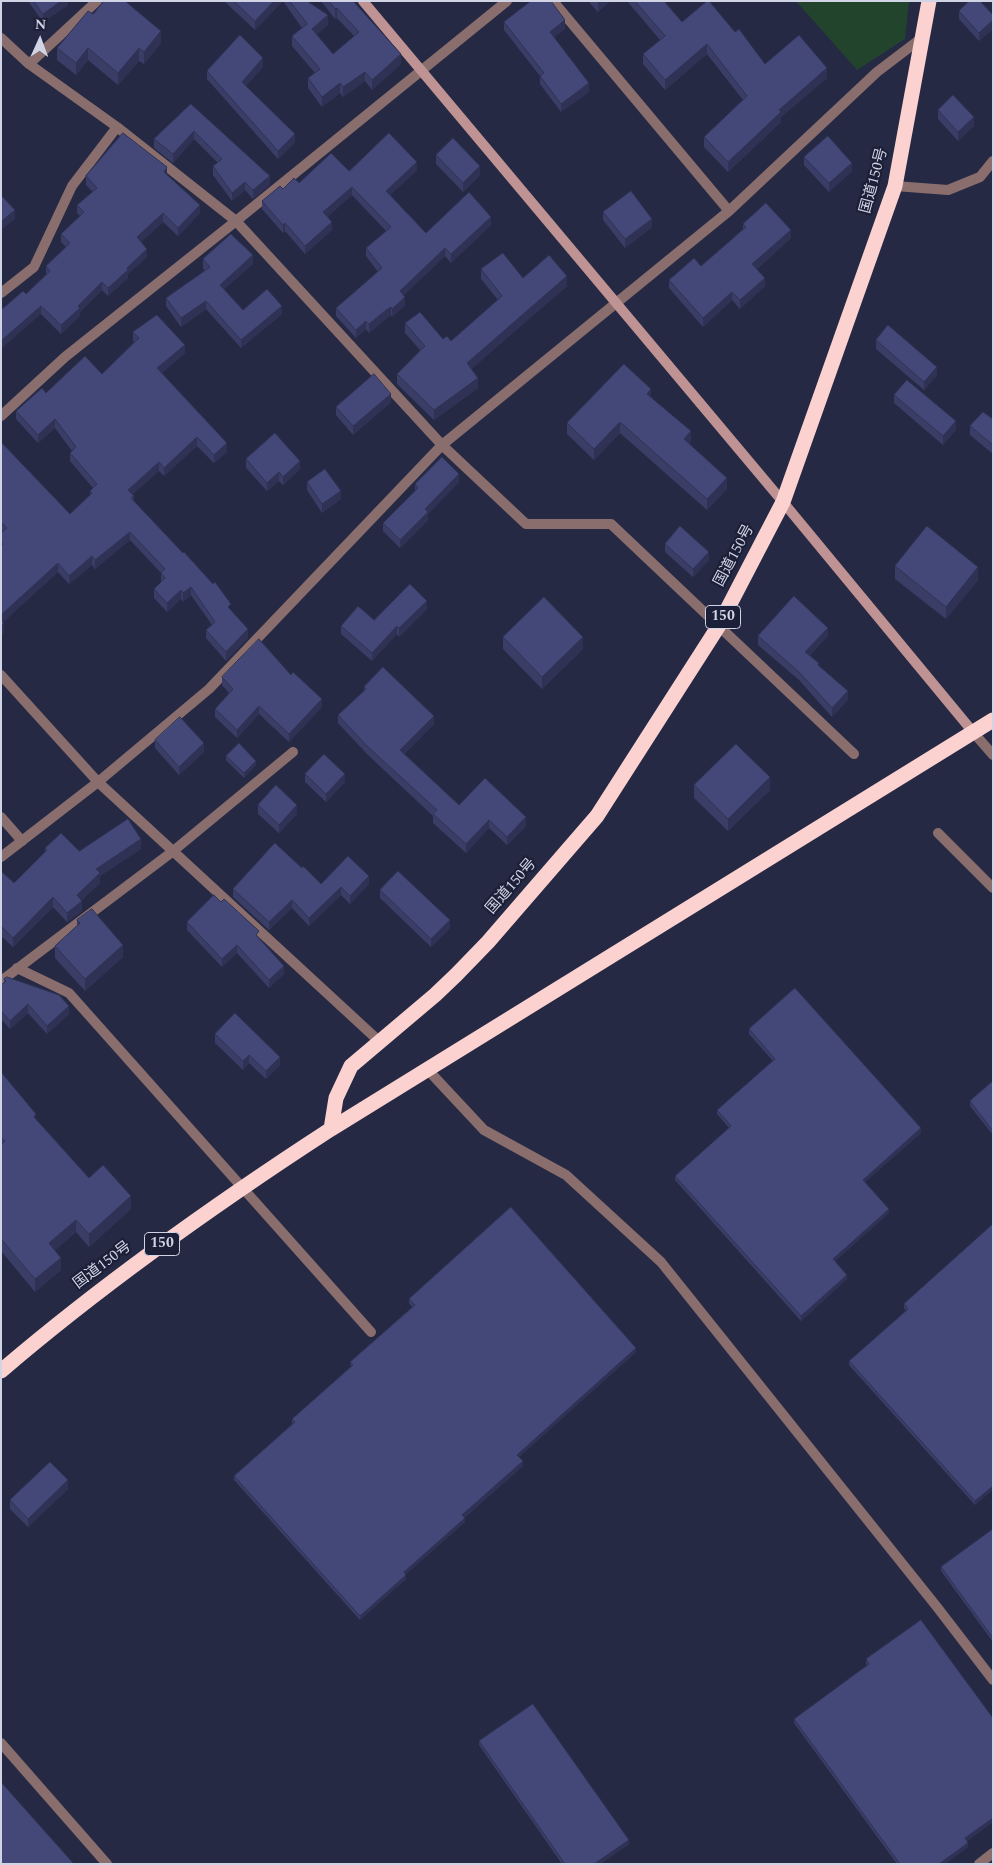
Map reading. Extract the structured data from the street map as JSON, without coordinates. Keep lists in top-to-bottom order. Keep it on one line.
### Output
{"streets":{"highway":["国道150号","150"]},"north":"top"}
